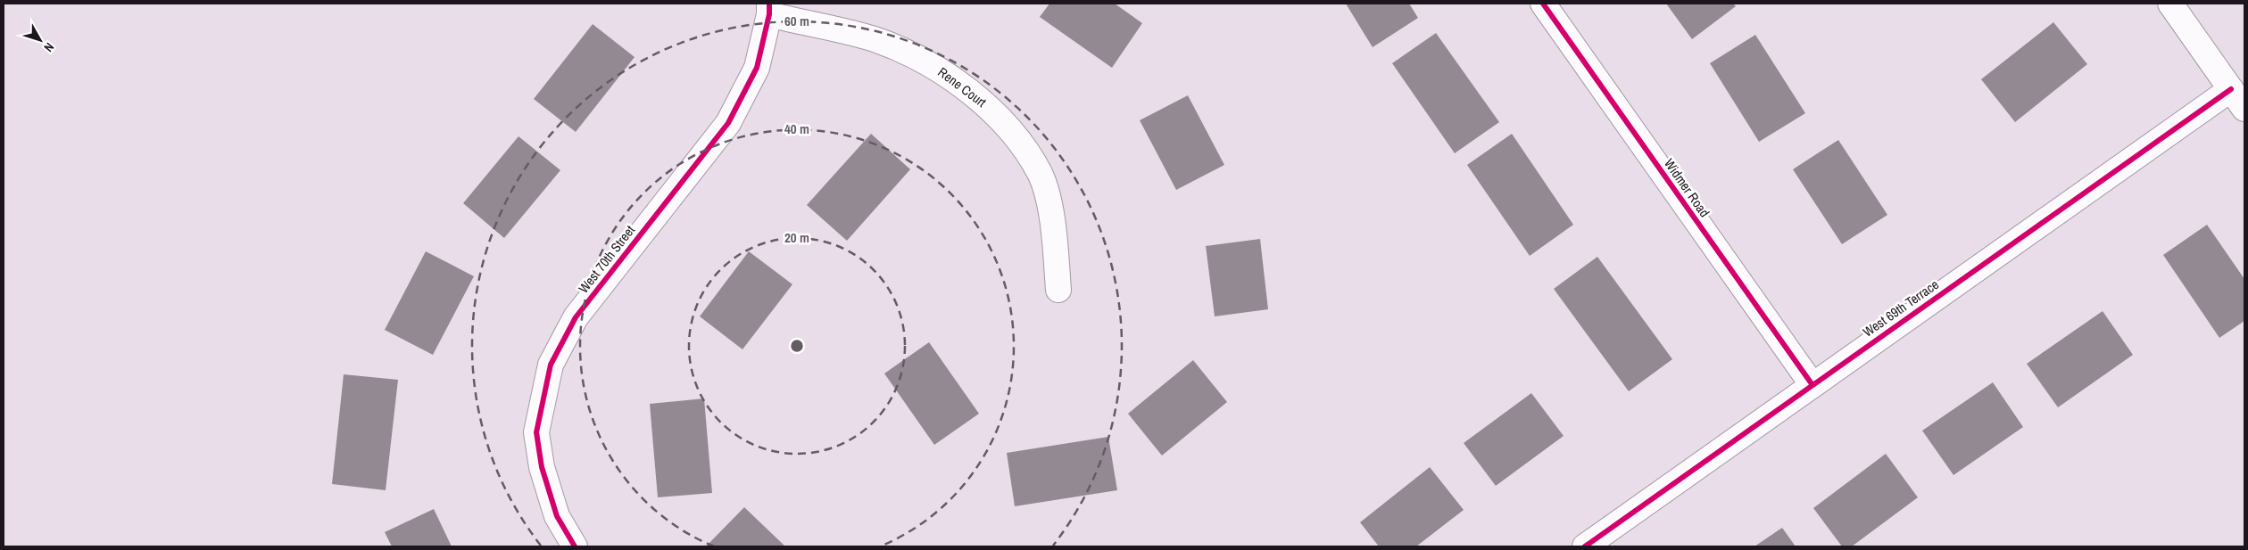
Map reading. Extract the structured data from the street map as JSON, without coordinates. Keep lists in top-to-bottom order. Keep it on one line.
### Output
{"streets":{"street":["Rene Court","Widmer Road","West 70th Street","West 69th Terrace"]},"crossings":[["Rene Court","West 70th Street"],["Widmer Road","West 69th Terrace"]],"north":"bottom right","rings":["60 m","40 m","20 m"]}
